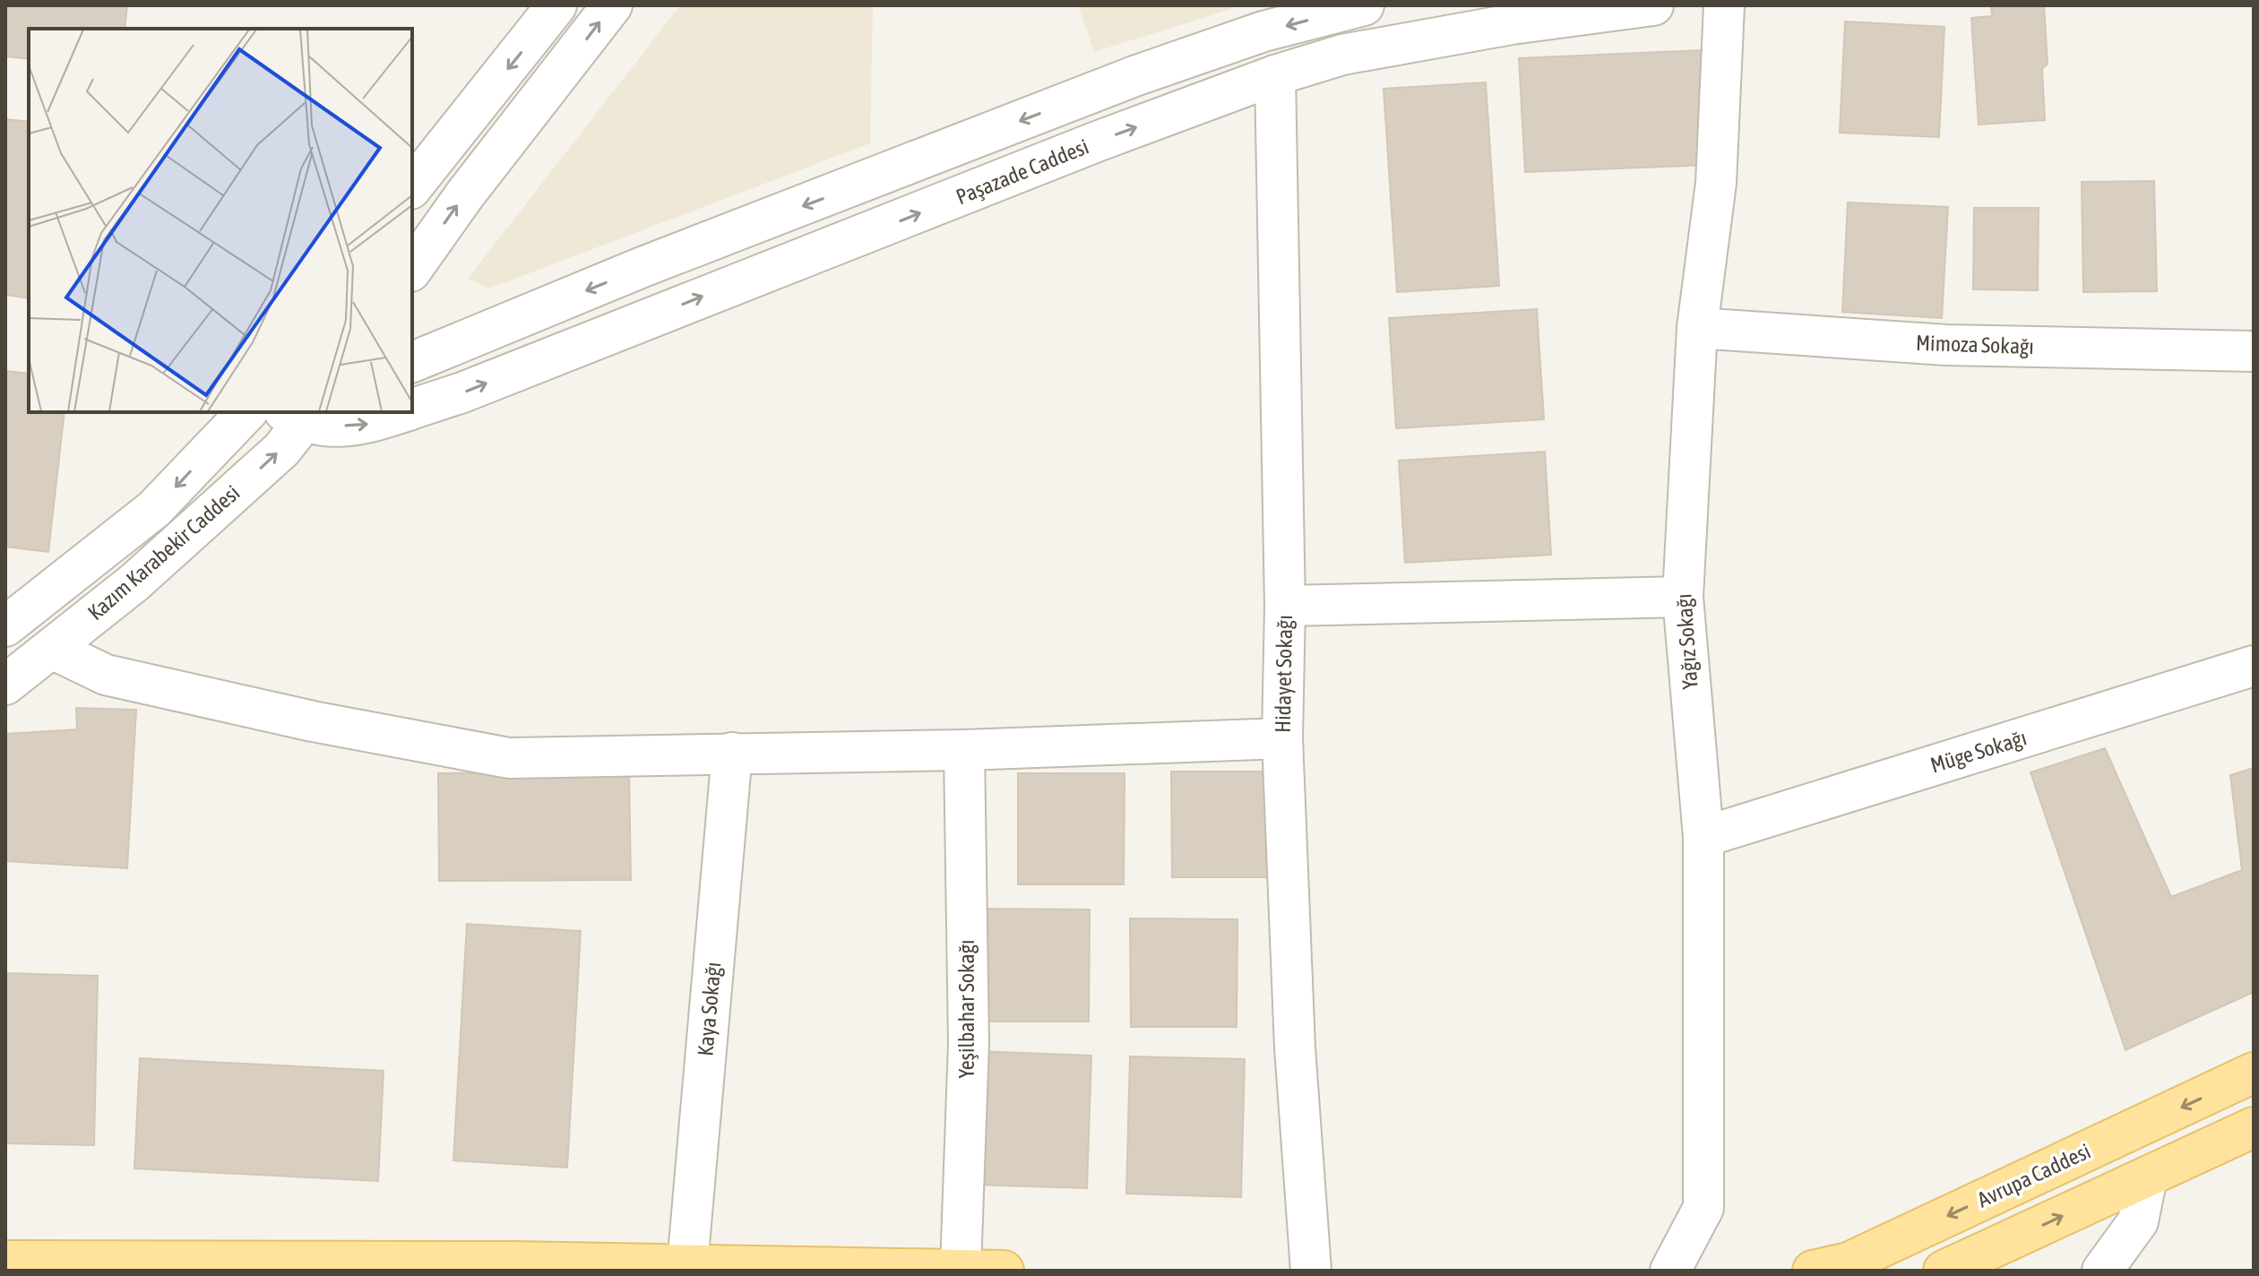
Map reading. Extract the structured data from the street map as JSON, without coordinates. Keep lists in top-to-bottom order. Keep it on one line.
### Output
{"streets":{"main road":["Avrupa Caddesi"],"street":["Paşazade Caddesi","Mimoza Sokağı","Kazım Karabekir Caddesi","Yağız Sokağı","Hidayet Sokağı","Müge Sokağı","Kaya Sokağı","Yeşilbahar Sokağı"]},"crossings":[["Paşazade Caddesi","Kazım Karabekir Caddesi"],["Paşazade Caddesi","Hidayet Sokağı"],["Mimoza Sokağı","Yağız Sokağı"],["Yağız Sokağı","Müge Sokağı"]]}
